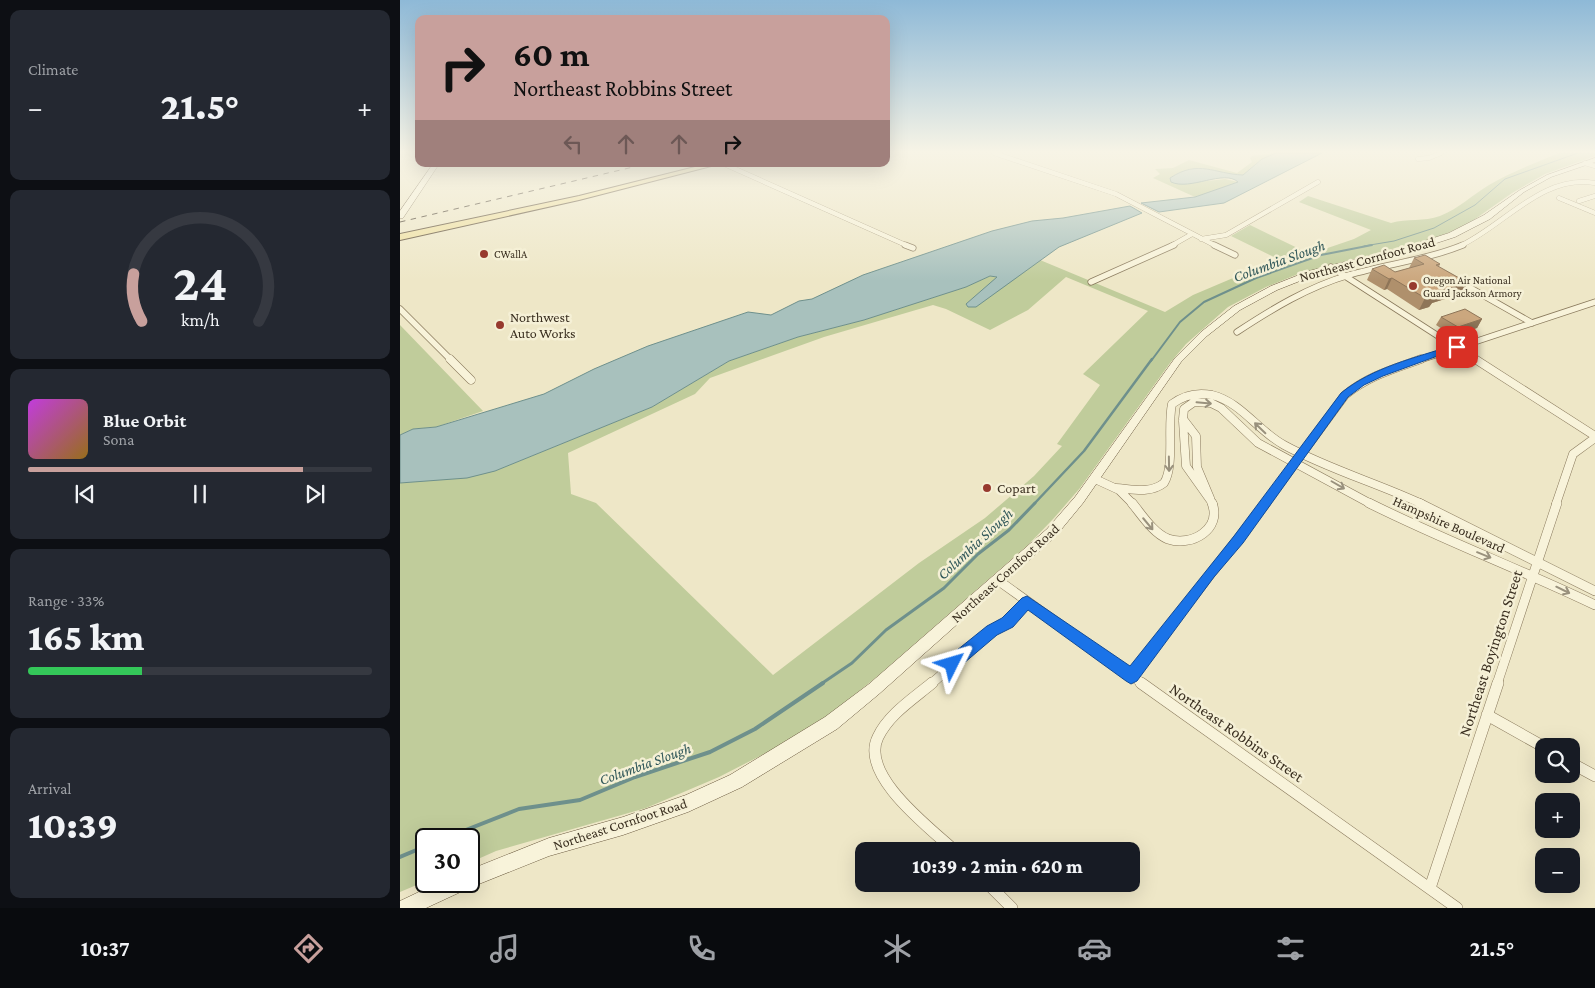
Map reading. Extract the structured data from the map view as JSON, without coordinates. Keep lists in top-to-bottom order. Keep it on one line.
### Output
{"streets":{"street":["Northeast Cornfoot Road","Hampshire Boulevard","Northeast Boyington Street","Northeast Robbins Street"]},"crossings":[["Northeast Cornfoot Road","Northeast Robbins Street"],["Hampshire Boulevard","Northeast Boyington Street"],["Northeast Boyington Street","Northeast Robbins Street"]],"water":["Columbia Slough"],"places":["CWallA","Oregon Air National Guard Jackson Armory","Northwest Auto Works","Copart"],"page":{"tile":["Climate",["Range · 33%","165 km"],["Arrival","10:39"]],"turn":["60 m","Northeast Robbins Street"],"heat":["−","21.5°","+"],"song":["Blue Orbit","Sona"],"map_buttons":["+","−"],"limit":"30","trip":"10:39 · 2 min · 620 m","tabs":["10:37","21.5°"],"gauge":["24","km/h"]}}
